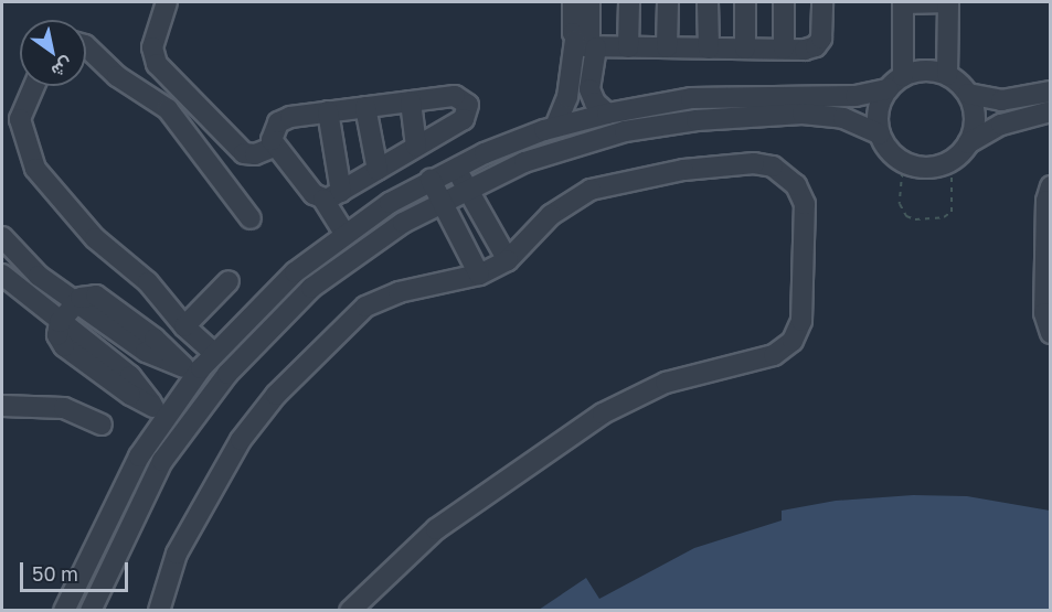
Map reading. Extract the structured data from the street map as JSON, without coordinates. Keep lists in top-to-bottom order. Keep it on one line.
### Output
{"scale_bar":"50 m","north":"bottom right"}
